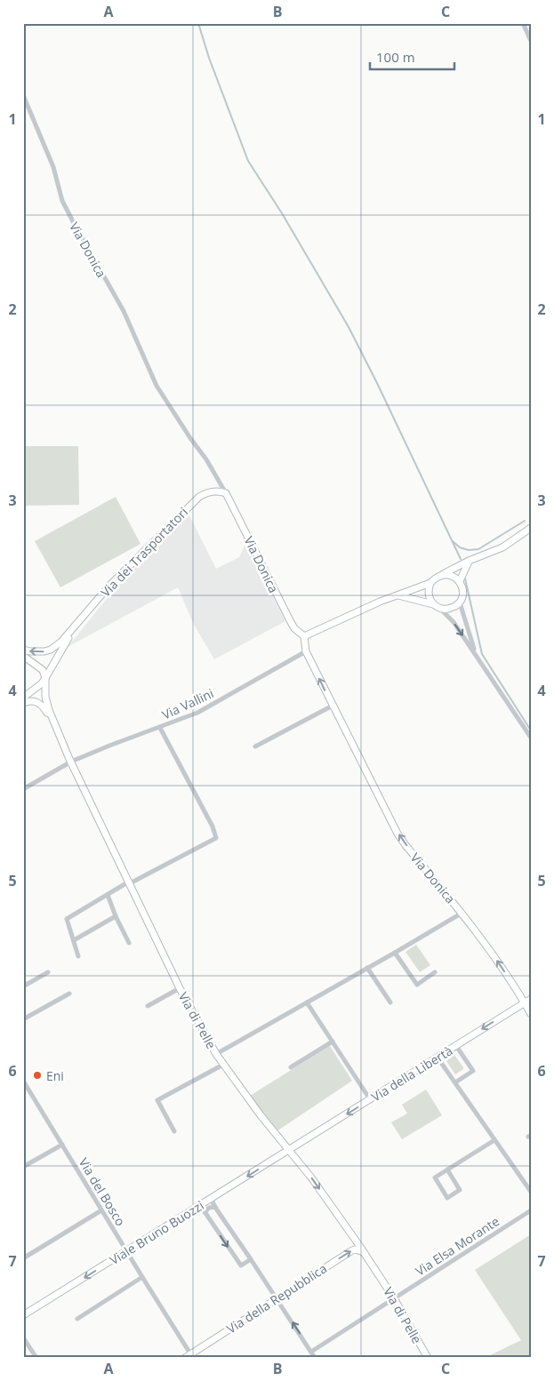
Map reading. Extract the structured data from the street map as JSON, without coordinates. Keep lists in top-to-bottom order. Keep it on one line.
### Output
{"streets":{"street":["Via Donica","Via dei Trasportatori","Via Vallini","Via di Pelle","Via della Libertà","Via del Bosco","Viale Bruno Buozzi","Via Elsa Morante","Via della Repubblica"]},"crossings":[["Via Donica","Via dei Trasportatori"],["Via Donica","Via Vallini"],["Via Donica","Via della Libertà"],["Via dei Trasportatori","Via di Pelle"],["Via Vallini","Via di Pelle"],["Via di Pelle","Via della Libertà"],["Via di Pelle","Viale Bruno Buozzi"],["Via di Pelle","Via Elsa Morante"],["Via di Pelle","Via della Repubblica"],["Via della Libertà","Viale Bruno Buozzi"],["Via del Bosco","Viale Bruno Buozzi"],["Via del Bosco","Via della Repubblica"]],"one_way":["Via Donica","Via della Libertà","Via della Repubblica"],"places":["Eni"],"scale_bar":"100 m","grid":{"columns":["A","B","C"],"rows":["1","2","3","4","5","6","7"]}}
